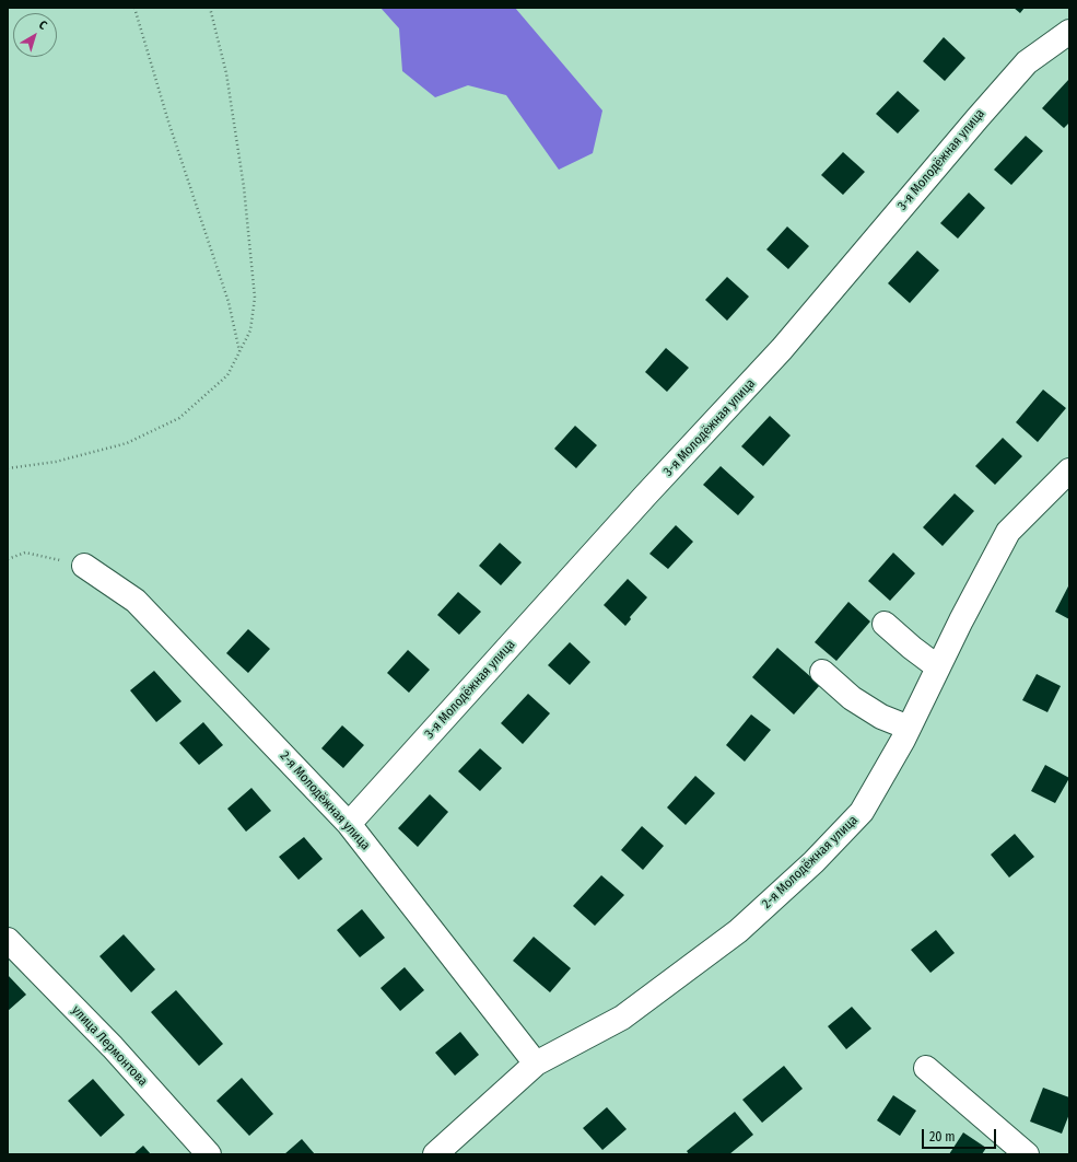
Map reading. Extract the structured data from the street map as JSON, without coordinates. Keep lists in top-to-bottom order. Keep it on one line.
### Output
{"streets":{"street":["3-я Молодёжная улица","2-я Молодёжная улица","улица Лермонтова"]},"crossings":[["3-я Молодёжная улица","2-я Молодёжная улица"]],"scale_bar":"20 m","north":"top right"}
